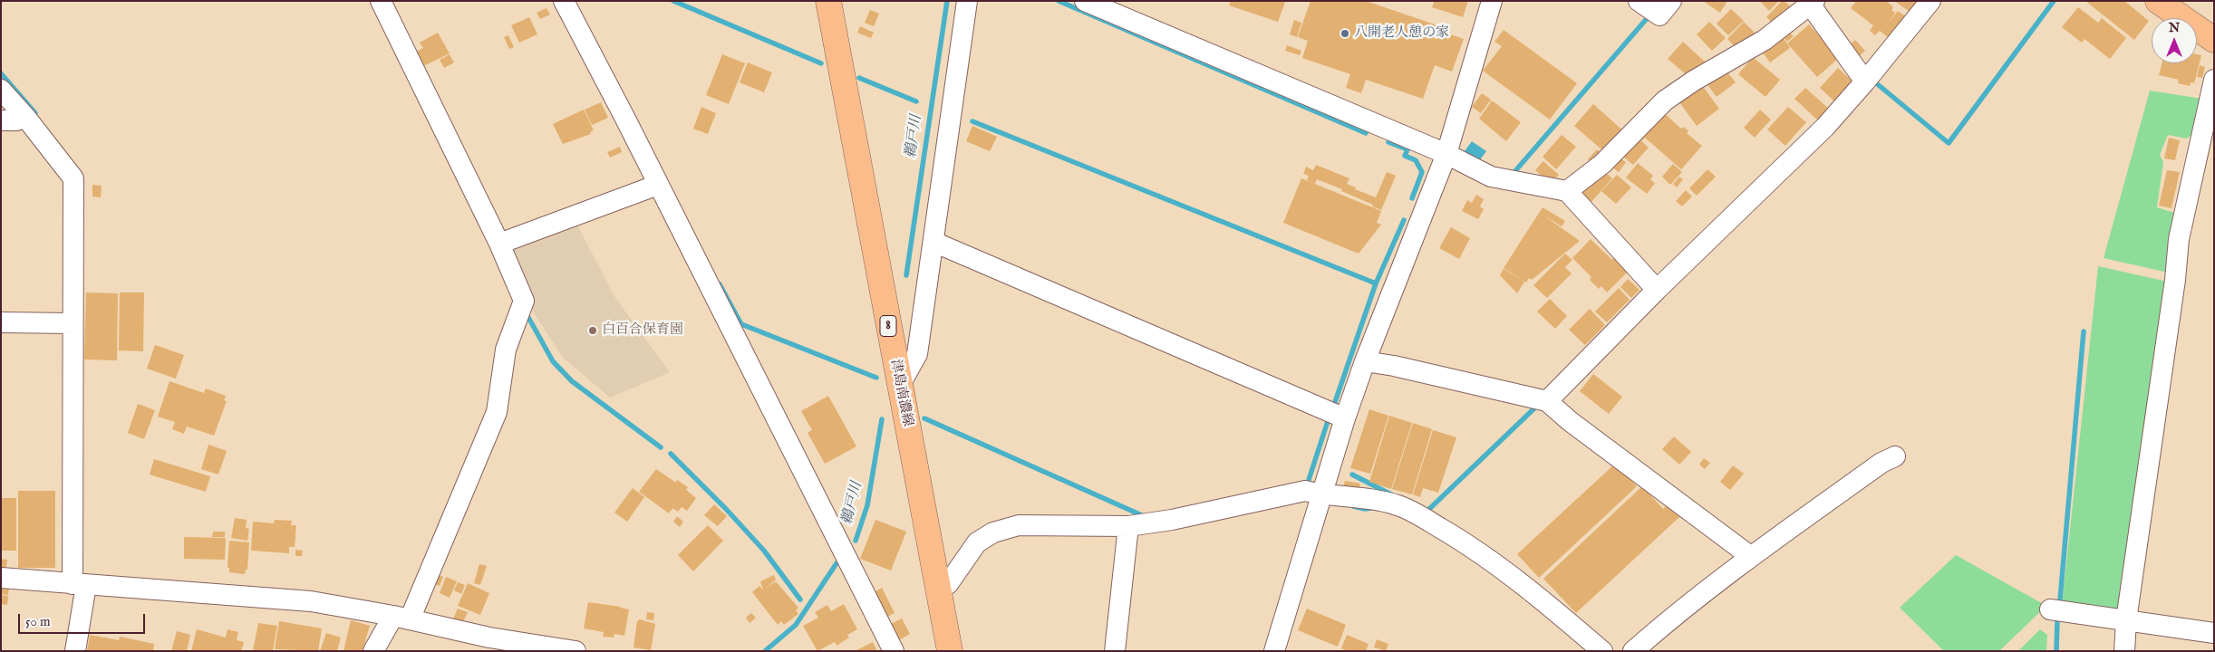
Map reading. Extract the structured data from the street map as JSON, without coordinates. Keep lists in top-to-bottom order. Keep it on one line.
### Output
{"streets":{"main road":["8","津島南濃線"]},"water":["鵜戸川"],"places":["八開老人憩の家","白百合保育園"],"scale_bar":"50 m","north":"top"}
